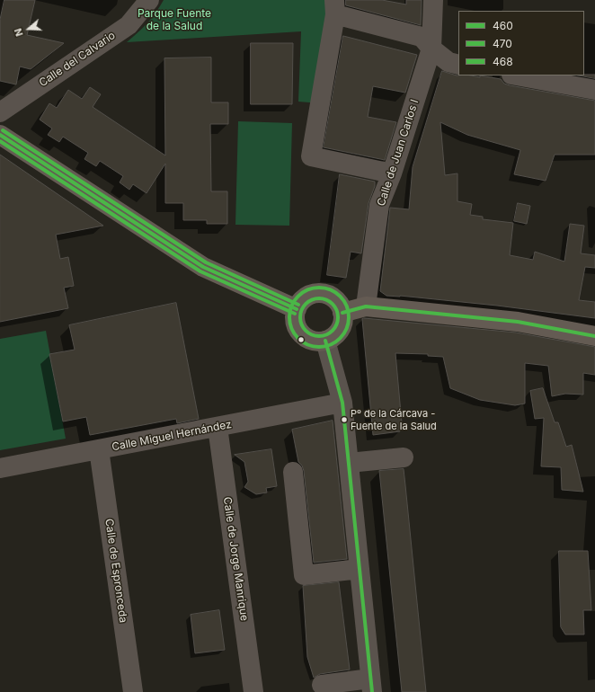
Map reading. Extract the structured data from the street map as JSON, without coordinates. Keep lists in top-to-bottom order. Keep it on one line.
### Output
{"streets":{"street":["Calle del Calvario","Calle de Juan Carlos I","Calle Miguel Hernández","Calle de Jorge Manrique","Calle de Espronceda"]},"crossings":[["Calle Miguel Hernández","Calle de Jorge Manrique"],["Calle Miguel Hernández","Calle de Espronceda"]],"parks":["Parque Fuente de la Salud"],"places":["Pº de la Cárcava - Fuente de la Salud"],"lines":["transit line 468","transit line 460","transit line 470"],"legend":["460","470","468"],"north":"left"}
